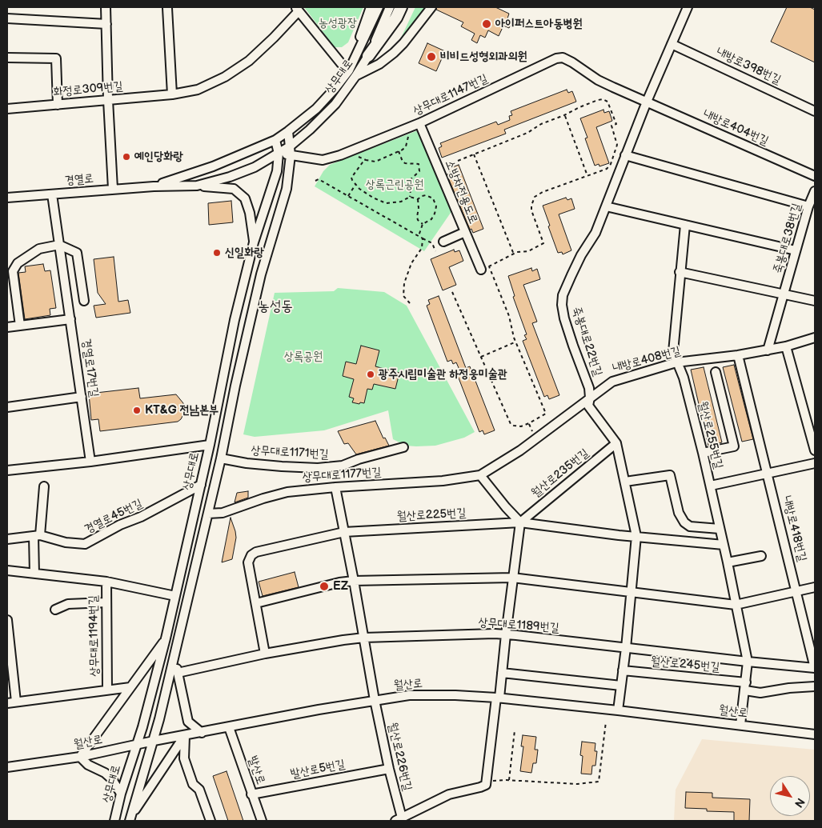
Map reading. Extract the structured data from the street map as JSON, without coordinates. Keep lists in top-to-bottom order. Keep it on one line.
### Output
{"streets":{"street":["내방로398번길","상무대로","화정로309번길","상무대로1147번길","내방로404번길","경열로","소방차전용도로","죽봉대로38번길","죽봉대로22번길","내방로408번길","경열로17번길","월산로255번길","상무대로1171번길","월산로235번길","상무대로1177번길","월산로225번길","경열로45번길","내방로418번길","상무대로1189번길","상무대로1194번길","월산로245번길","월산로","월산로226번길","발산로5번길","발산로"]},"crossings":[["내방로398번길","죽봉대로22번길"],["상무대로","상무대로1147번길"],["상무대로","경열로"],["상무대로","경열로45번길"],["상무대로","월산로"],["상무대로1147번길","내방로404번길"],["상무대로1147번길","경열로"],["상무대로1147번길","소방차전용도로"],["상무대로1147번길","죽봉대로22번길"],["내방로404번길","죽봉대로22번길"],["경열로","경열로17번길"],["죽봉대로38번길","내방로408번길"],["죽봉대로22번길","내방로408번길"],["죽봉대로22번길","상무대로1177번길"],["내방로408번길","월산로255번길"],["내방로408번길","상무대로1177번길"],["월산로255번길","상무대로1189번길"],["월산로255번길","월산로245번길"],["월산로255번길","월산로"],["월산로235번길","월산로225번길"],["내방로418번길","상무대로1189번길"],["월산로","월산로226번길"],["월산로","발산로"],["월산로226번길","발산로5번길"],["발산로5번길","발산로"]],"districts":["농성동"],"parks":["농성광장","상록근린공원","상록공원"],"places":["아이퍼스트아동병원","비비드성형외과의원","예인당화랑","신일화랑","광주시립미술관 하정웅미술관","KT&G 전남본부","EZ"],"north":"bottom right"}
